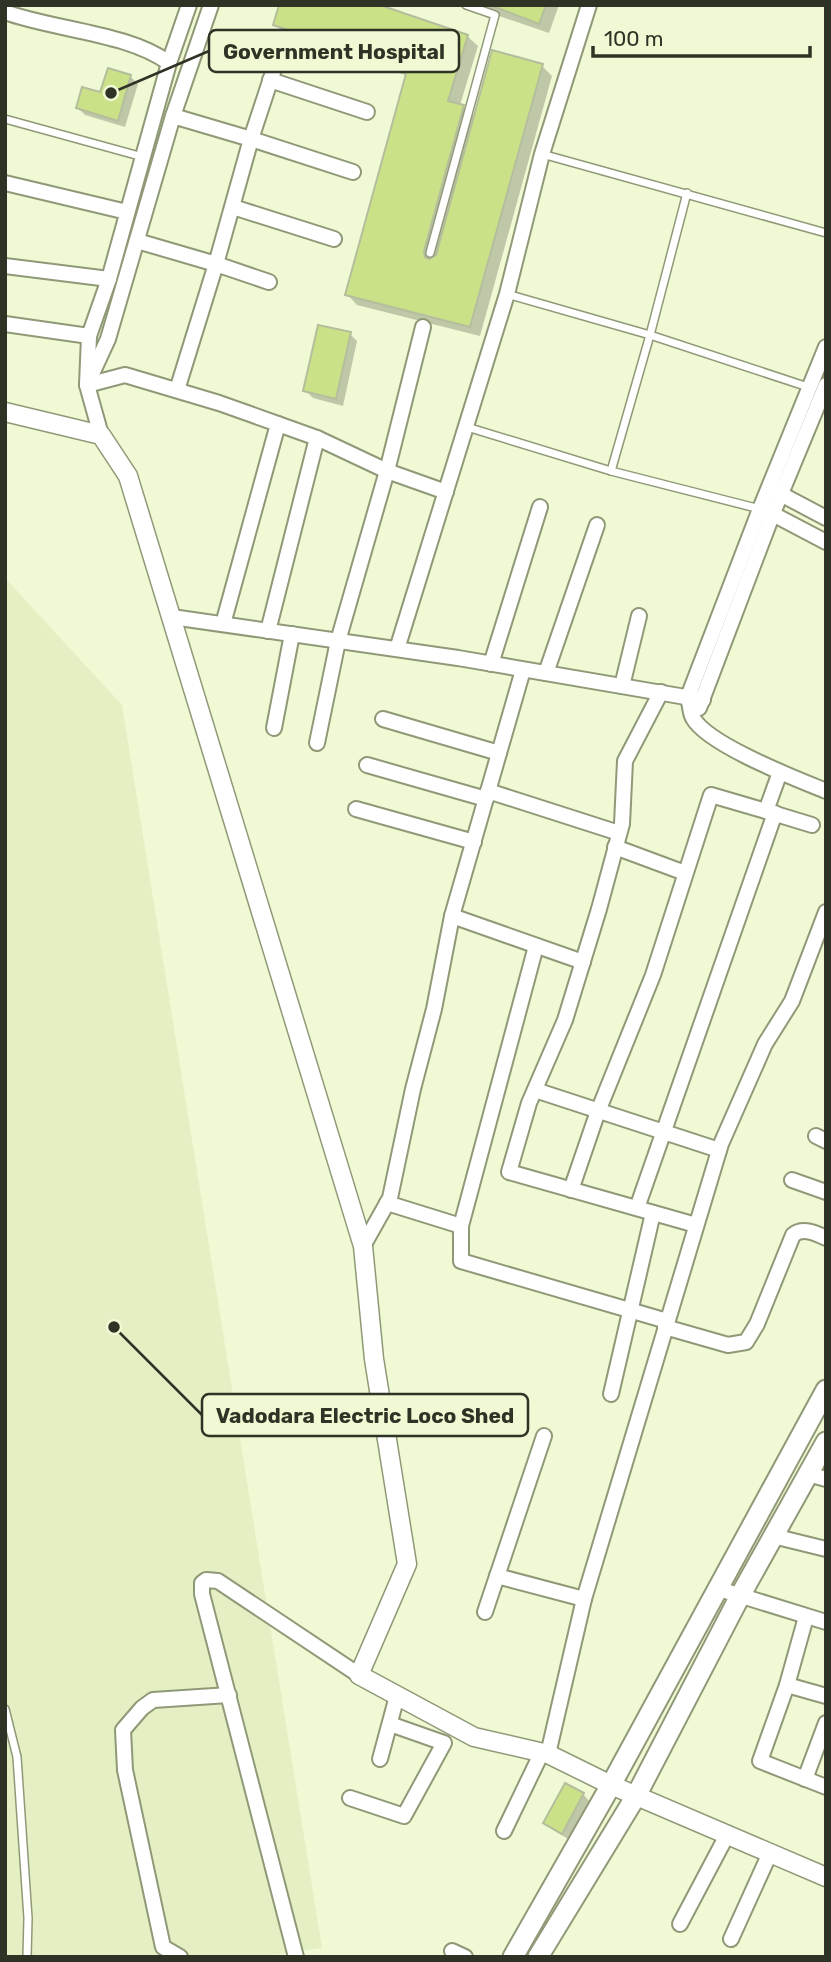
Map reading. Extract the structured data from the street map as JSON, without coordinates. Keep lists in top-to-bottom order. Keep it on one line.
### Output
{"places":["Government Hospital","Vadodara Electric Loco Shed"],"scale_bar":"100 m"}
